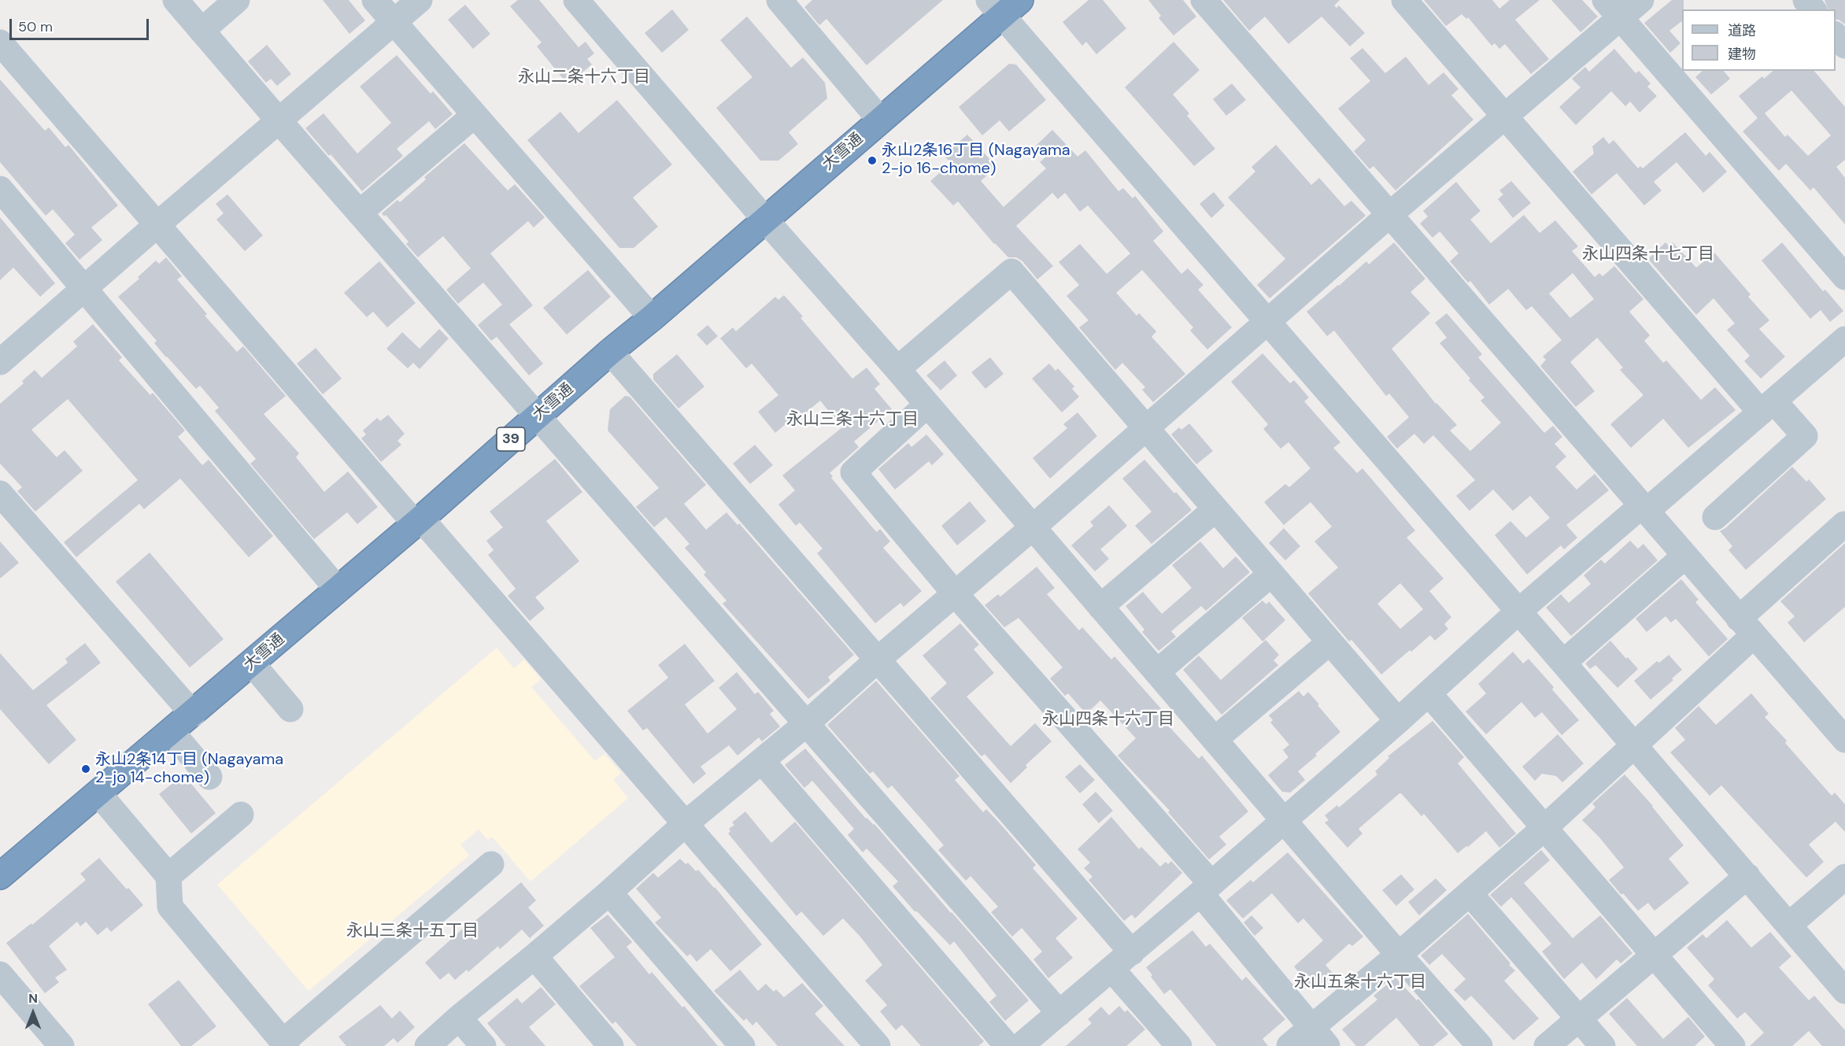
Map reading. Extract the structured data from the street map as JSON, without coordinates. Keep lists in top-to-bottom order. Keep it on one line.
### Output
{"streets":{"highway":["大雪通","39"]},"districts":["永山二条十六丁目","永山四条十七丁目","永山三条十六丁目","永山四条十六丁目","永山三条十五丁目","永山五条十六丁目"],"places":["永山2条16丁目 (Nagayama 2-jo 16-chome)","永山2条14丁目 (Nagayama 2-jo 14-chome)"],"legend":["道路","建物"],"scale_bar":"50 m","north":"top"}
